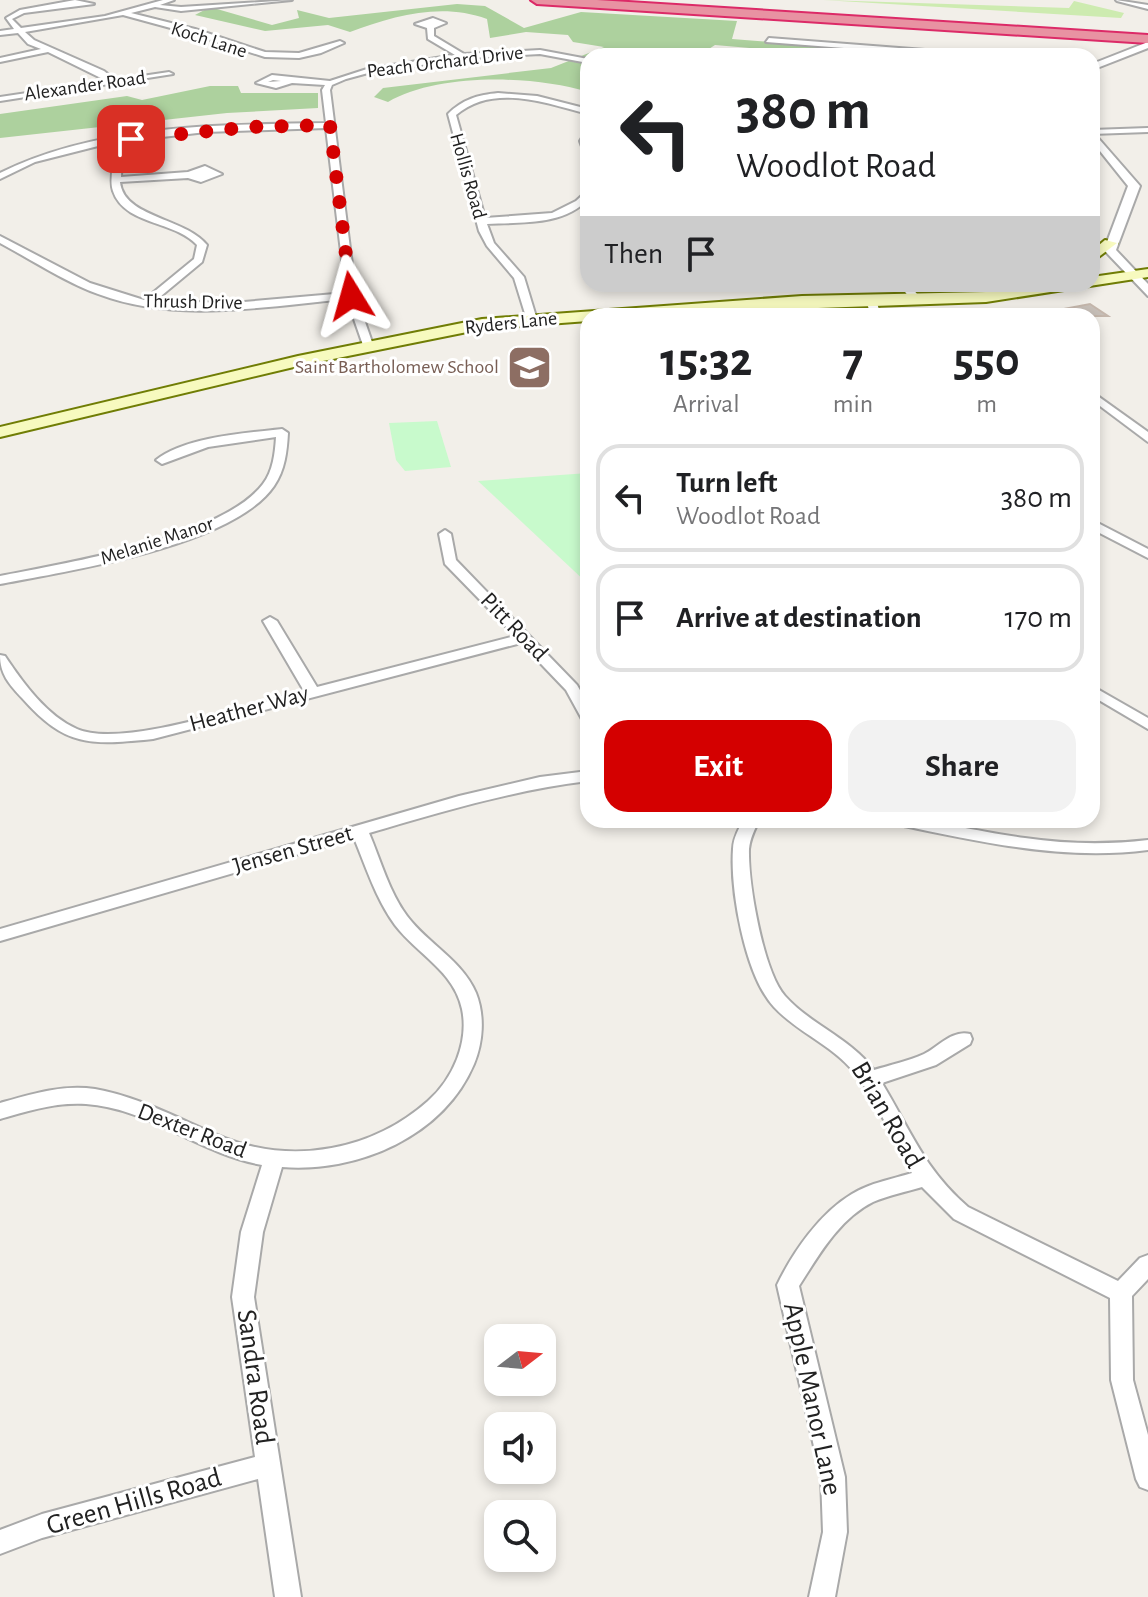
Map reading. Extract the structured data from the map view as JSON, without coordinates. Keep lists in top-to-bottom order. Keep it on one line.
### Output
{"streets":{"main road":["Ryders Lane"],"street":["Koch Lane","Peach Orchard Drive","Alexander Road","Hollis Road","Thrush Drive","Melanie Manor","Pitt Road","Heather Way","Jensen Street","Brian Road","Dexter Road","Sandra Road","Apple Manor Lane","Green Hills Road"]},"crossings":[["Hollis Road","Ryders Lane"],["Pitt Road","Heather Way"],["Jensen Street","Dexter Road"],["Brian Road","Apple Manor Lane"],["Dexter Road","Sandra Road"],["Sandra Road","Green Hills Road"]],"places":{"school or university":["Saint Bartholomew School"]},"north":"right","page":{"turn":["380 m","Woodlot Road"],"then":"Then","eta":["15:32","Arrival","7","min","550","m"],"list":[{"name":"Turn left","note":"Woodlot Road","value":"380 m"},{"name":"Arrive at destination","value":"170 m"}],"buttons":["Exit","Share"]}}
